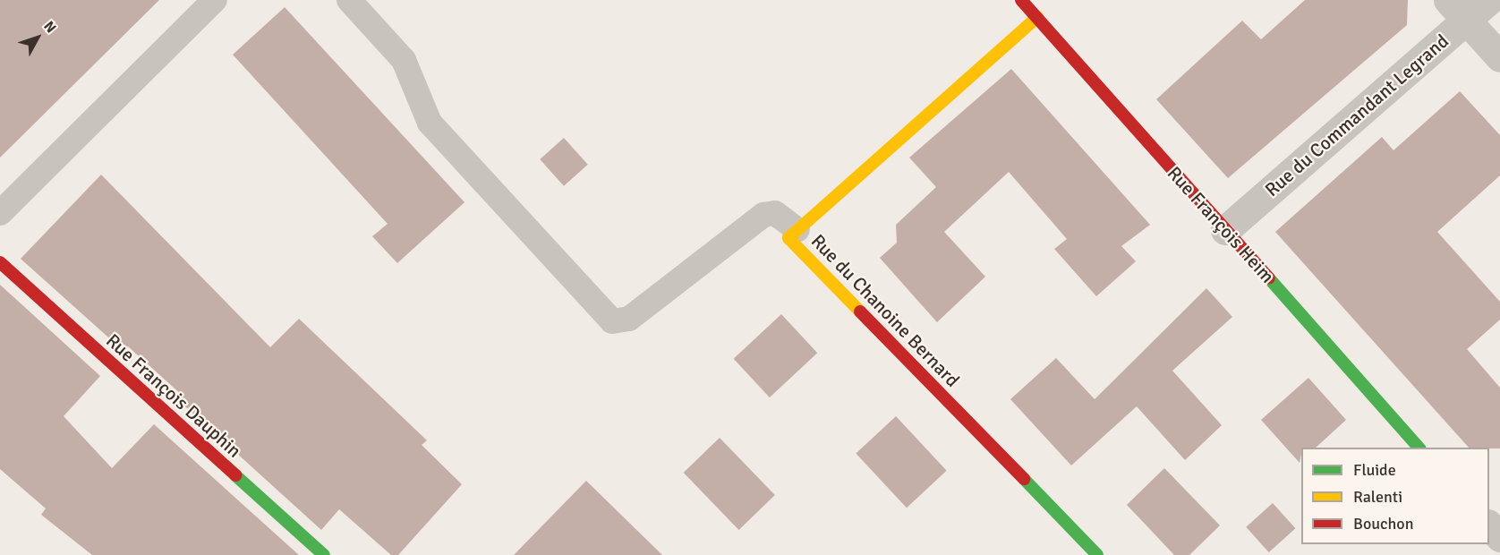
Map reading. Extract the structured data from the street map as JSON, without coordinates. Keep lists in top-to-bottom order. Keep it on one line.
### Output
{"streets":{"street":["Rue du Commandant Legrand","Rue François Heim","Rue du Chanoine Bernard","Rue François Dauphin"]},"crossings":[["Rue du Commandant Legrand","Rue François Heim"],["Rue François Heim","Rue du Chanoine Bernard"]],"legend":["Fluide","Ralenti","Bouchon"],"north":"top right"}
